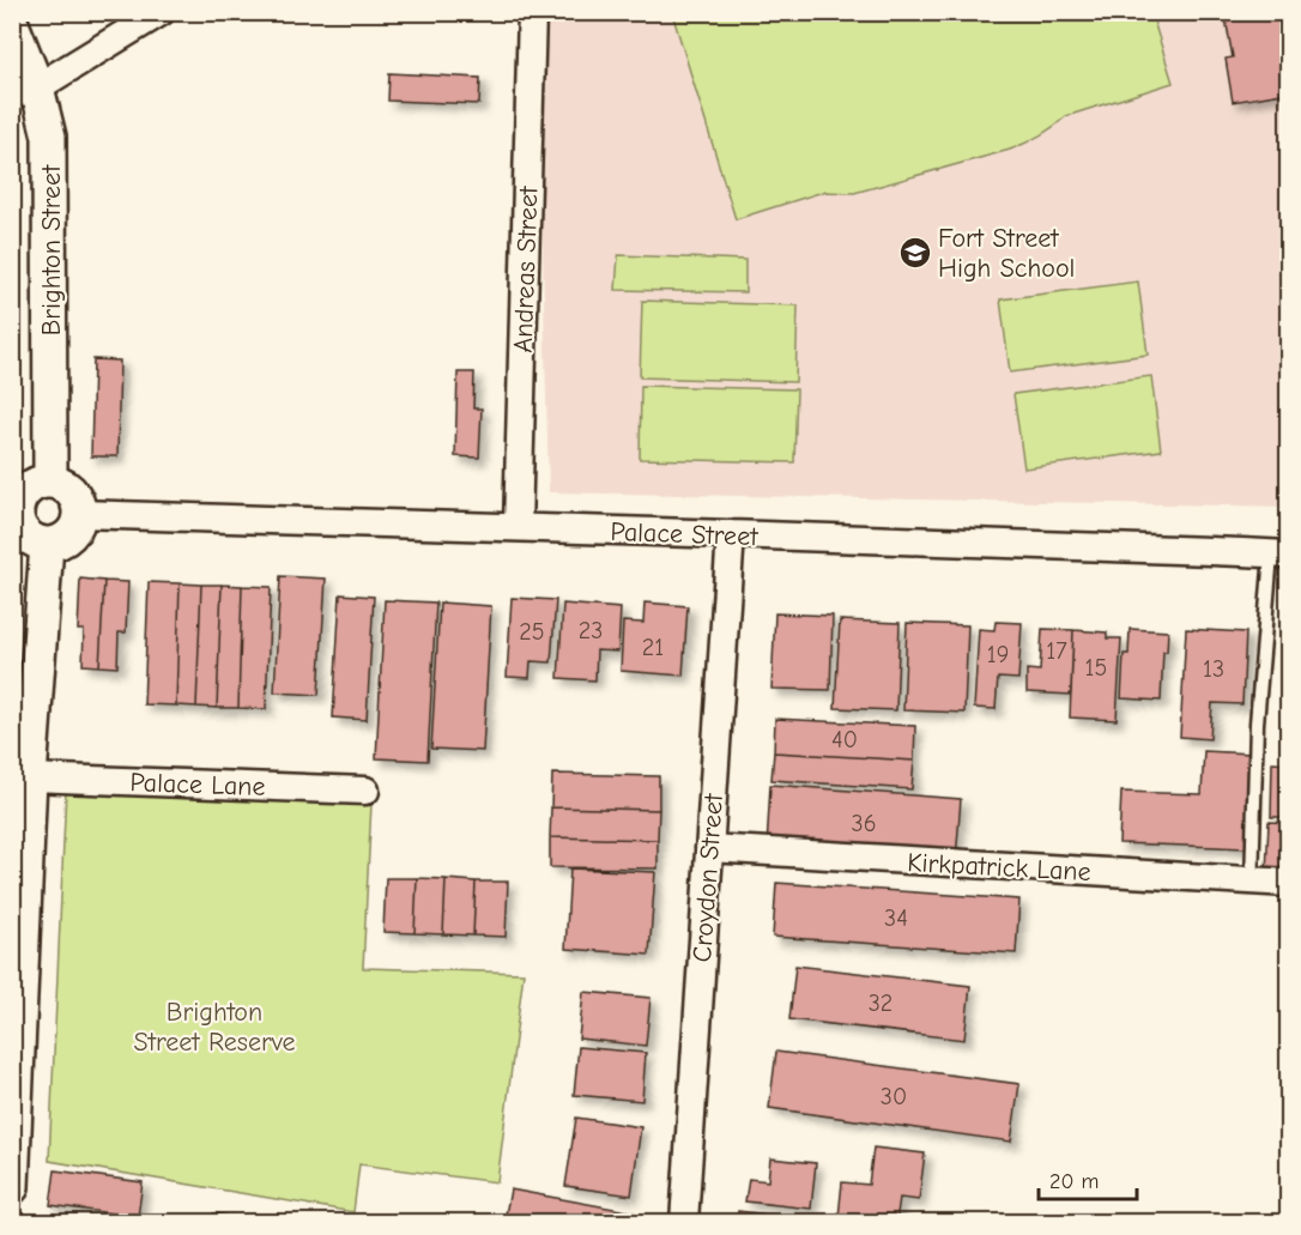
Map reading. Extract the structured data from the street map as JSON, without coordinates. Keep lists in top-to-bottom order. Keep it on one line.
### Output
{"streets":{"street":["Brighton Street","Andreas Street","Palace Street","Palace Lane","Kirkpatrick Lane","Croydon Street"]},"crossings":[["Brighton Street","Palace Street"],["Andreas Street","Palace Street"],["Palace Street","Croydon Street"],["Kirkpatrick Lane","Croydon Street"]],"parks":["Brighton Street Reserve"],"places":{"school or university":["Fort Street High School"]},"house_numbers":["23","25","21","17","19","15","13","40","36","34","32","30"],"scale_bar":"20 m"}
